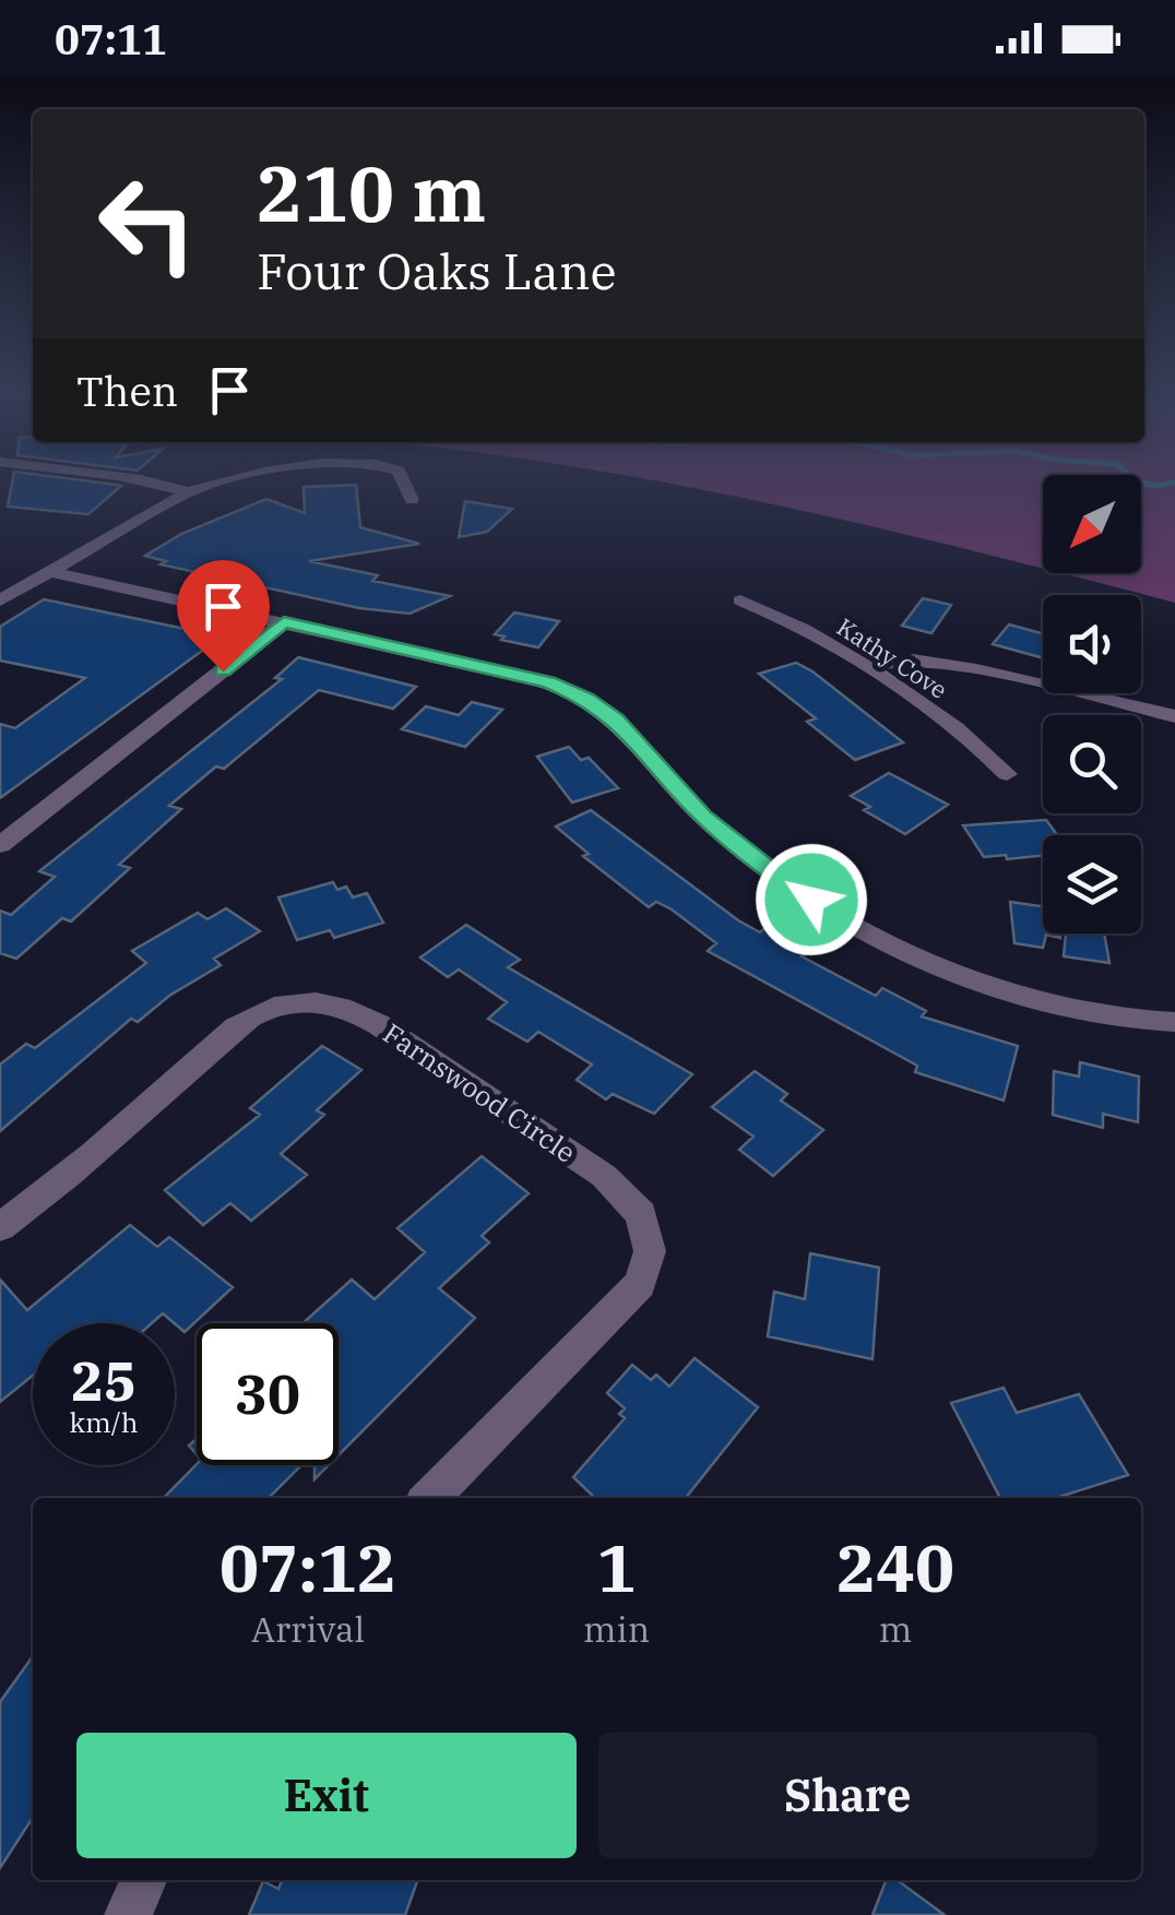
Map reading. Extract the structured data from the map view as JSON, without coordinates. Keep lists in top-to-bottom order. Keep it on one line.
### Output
{"streets":{"street":["Kathy Cove","Farnswood Circle"]},"north":"bottom left","page":{"status":"07:11","turn":["210 m","Four Oaks Lane"],"then":"Then","speed":"25 km/h","limit":"30","eta":["07:12","Arrival","1","min","240","m"],"buttons":["Exit","Share"]}}
